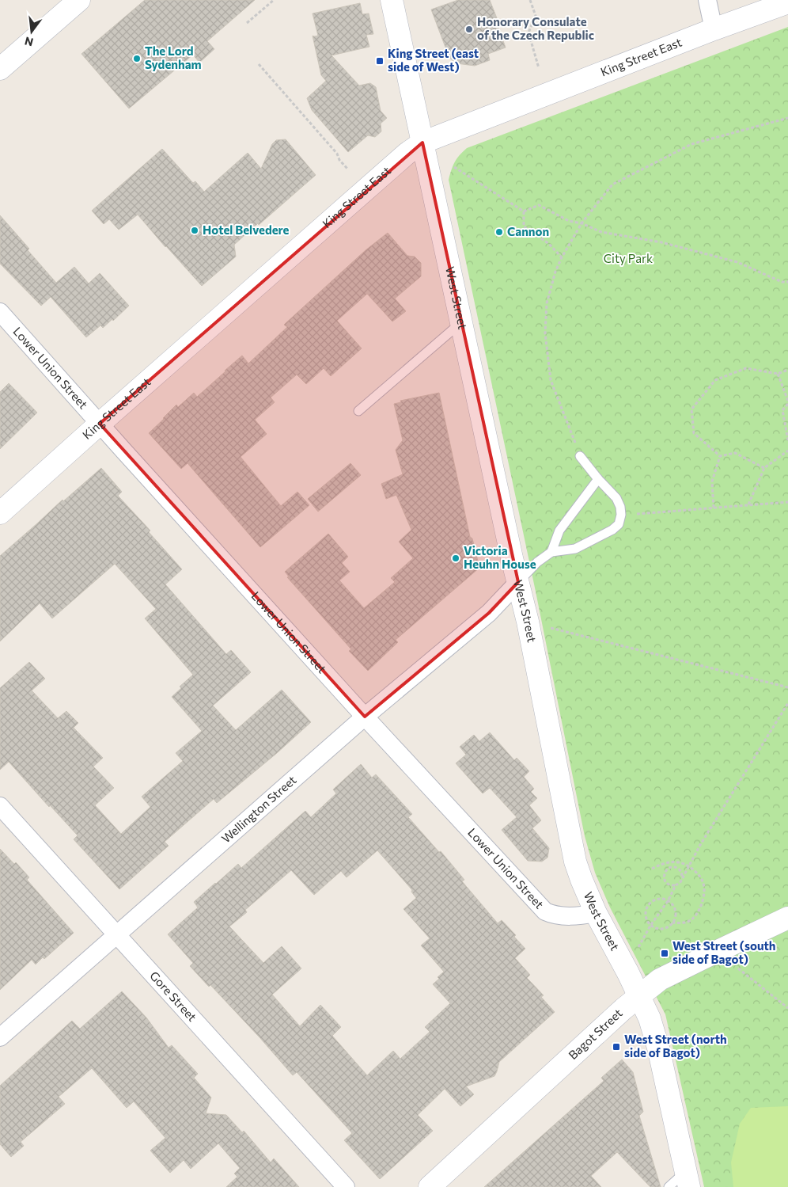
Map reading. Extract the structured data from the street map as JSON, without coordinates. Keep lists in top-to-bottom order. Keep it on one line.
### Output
{"streets":{"street":["King Street East","West Street","Lower Union Street","Wellington Street","Gore Street","Bagot Street"]},"crossings":[["King Street East","West Street"],["King Street East","Lower Union Street"],["West Street","Lower Union Street"],["West Street","Wellington Street"],["West Street","Bagot Street"],["Lower Union Street","Wellington Street"],["Wellington Street","Gore Street"]],"parks":["City Park"],"places":{"other":["Honorary Consulate of the Czech Republic","The Lord Sydenham","Hotel Belvedere","Cannon","Victoria Heuhn House"],"transit":["King Street (east side of West)","West Street (south side of Bagot)","West Street (north side of Bagot)"]},"north":"bottom"}
